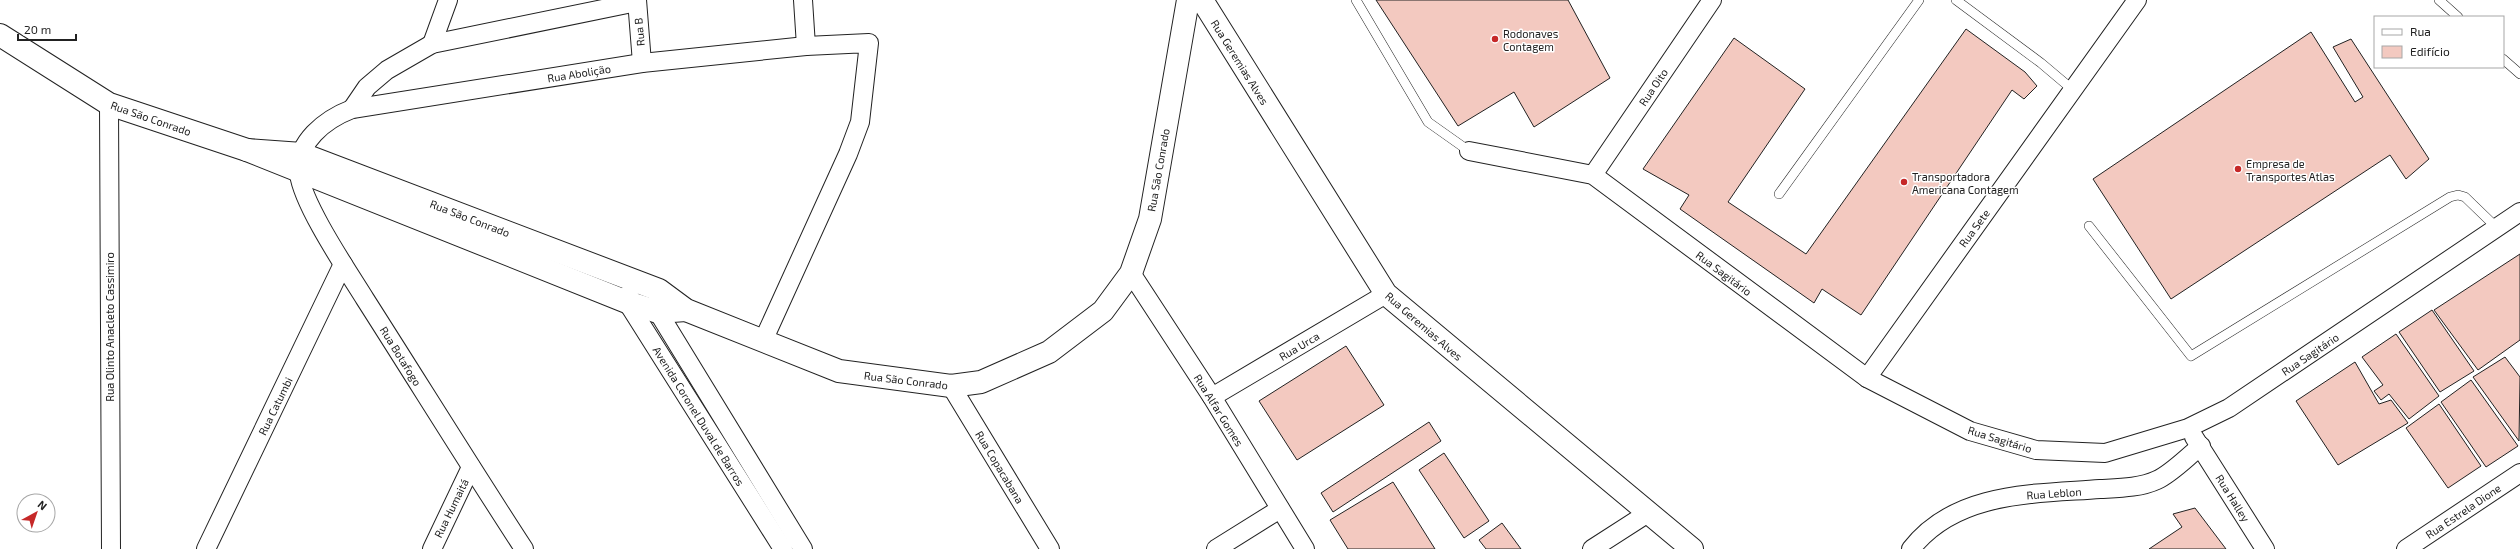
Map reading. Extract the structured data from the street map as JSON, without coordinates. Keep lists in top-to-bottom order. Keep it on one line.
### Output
{"streets":{"street":["Rua B","Rua Geremias Alves","Rua Abolição","Rua Oito","Rua São Conrado","Rua Sete","Rua Sagitário","Rua Olinto Anacleto Cassimiro","Rua Urca","Rua Botafogo","Rua Catumbi","Rua Alfar Gomes","Avenida Coronel Duval de Barros","Rua Copacabana","Rua Leblon","Rua Halley","Rua Humaitá","Rua Estrela Dione"]},"crossings":[["Rua B","Rua Abolição"],["Rua Geremias Alves","Rua Urca"],["Rua Abolição","Rua São Conrado"],["Rua Abolição","Rua Botafogo"],["Rua Oito","Rua Sagitário"],["Rua São Conrado","Rua Olinto Anacleto Cassimiro"],["Rua São Conrado","Rua Botafogo"],["Rua São Conrado","Rua Alfar Gomes"],["Rua São Conrado","Avenida Coronel Duval de Barros"],["Rua São Conrado","Rua Copacabana"],["Rua Sete","Rua Sagitário"],["Rua Sagitário","Rua Halley"],["Rua Urca","Rua Alfar Gomes"],["Rua Botafogo","Rua Catumbi"],["Rua Botafogo","Rua Humaitá"],["Rua Leblon","Rua Halley"]],"places":["Rodonaves Contagem","Empresa de Transportes Atlas","Transportadora Americana Contagem"],"legend":["Rua","Edifício"],"scale_bar":"20 m","north":"top right"}
